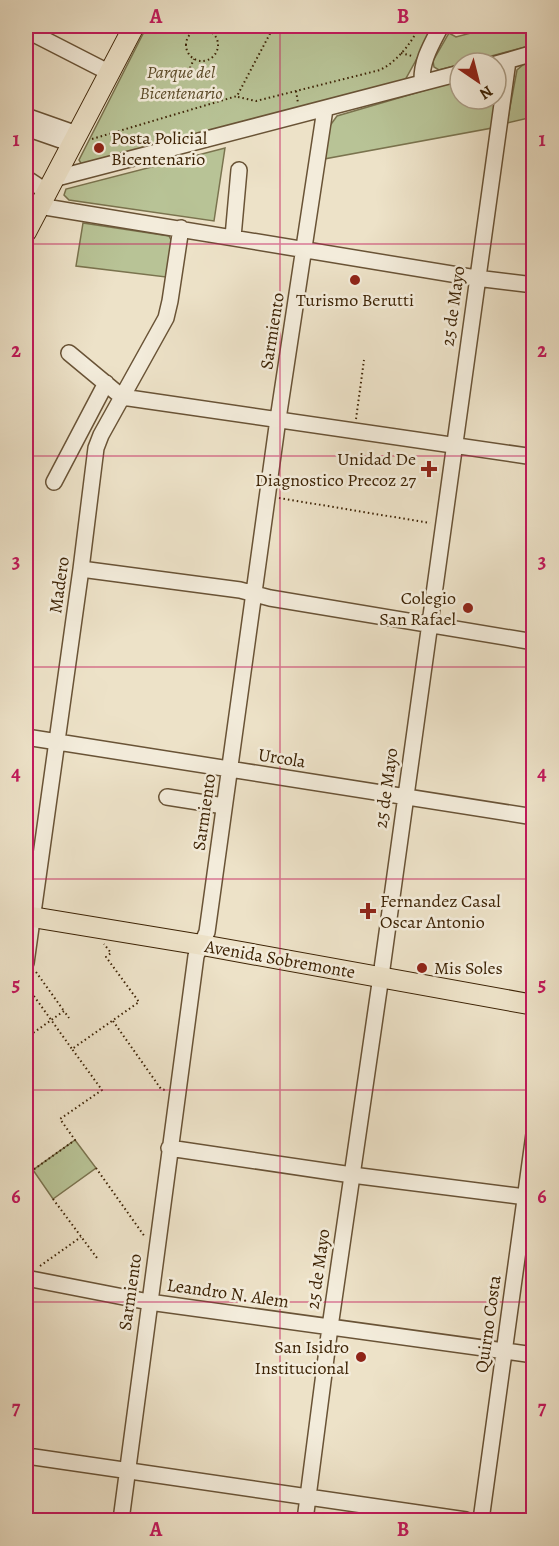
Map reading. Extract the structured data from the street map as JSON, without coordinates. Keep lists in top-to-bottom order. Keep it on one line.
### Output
{"streets":{"main road":["Avenida Sobremonte"],"street":["25 de Mayo","Sarmiento","Madero","Urcola","Leandro N. Alem","Quirno Costa"]},"crossings":[["25 de Mayo","Urcola"],["25 de Mayo","Avenida Sobremonte"],["25 de Mayo","Leandro N. Alem"],["Sarmiento","Urcola"],["Sarmiento","Avenida Sobremonte"],["Sarmiento","Leandro N. Alem"],["Madero","Urcola"],["Madero","Avenida Sobremonte"],["Leandro N. Alem","Quirno Costa"]],"parks":["Parque del Bicentenario"],"places":{"other":["Posta Policial Bicentenario","Turismo Berutti","Colegio San Rafael","Mis Soles","San Isidro Institucional"],"health":["Unidad De Diagnostico Precoz 27","Fernandez Casal Oscar Antonio"]},"north":"bottom right","grid":{"columns":["A","B"],"rows":["1","2","3","4","5","6","7"]}}
